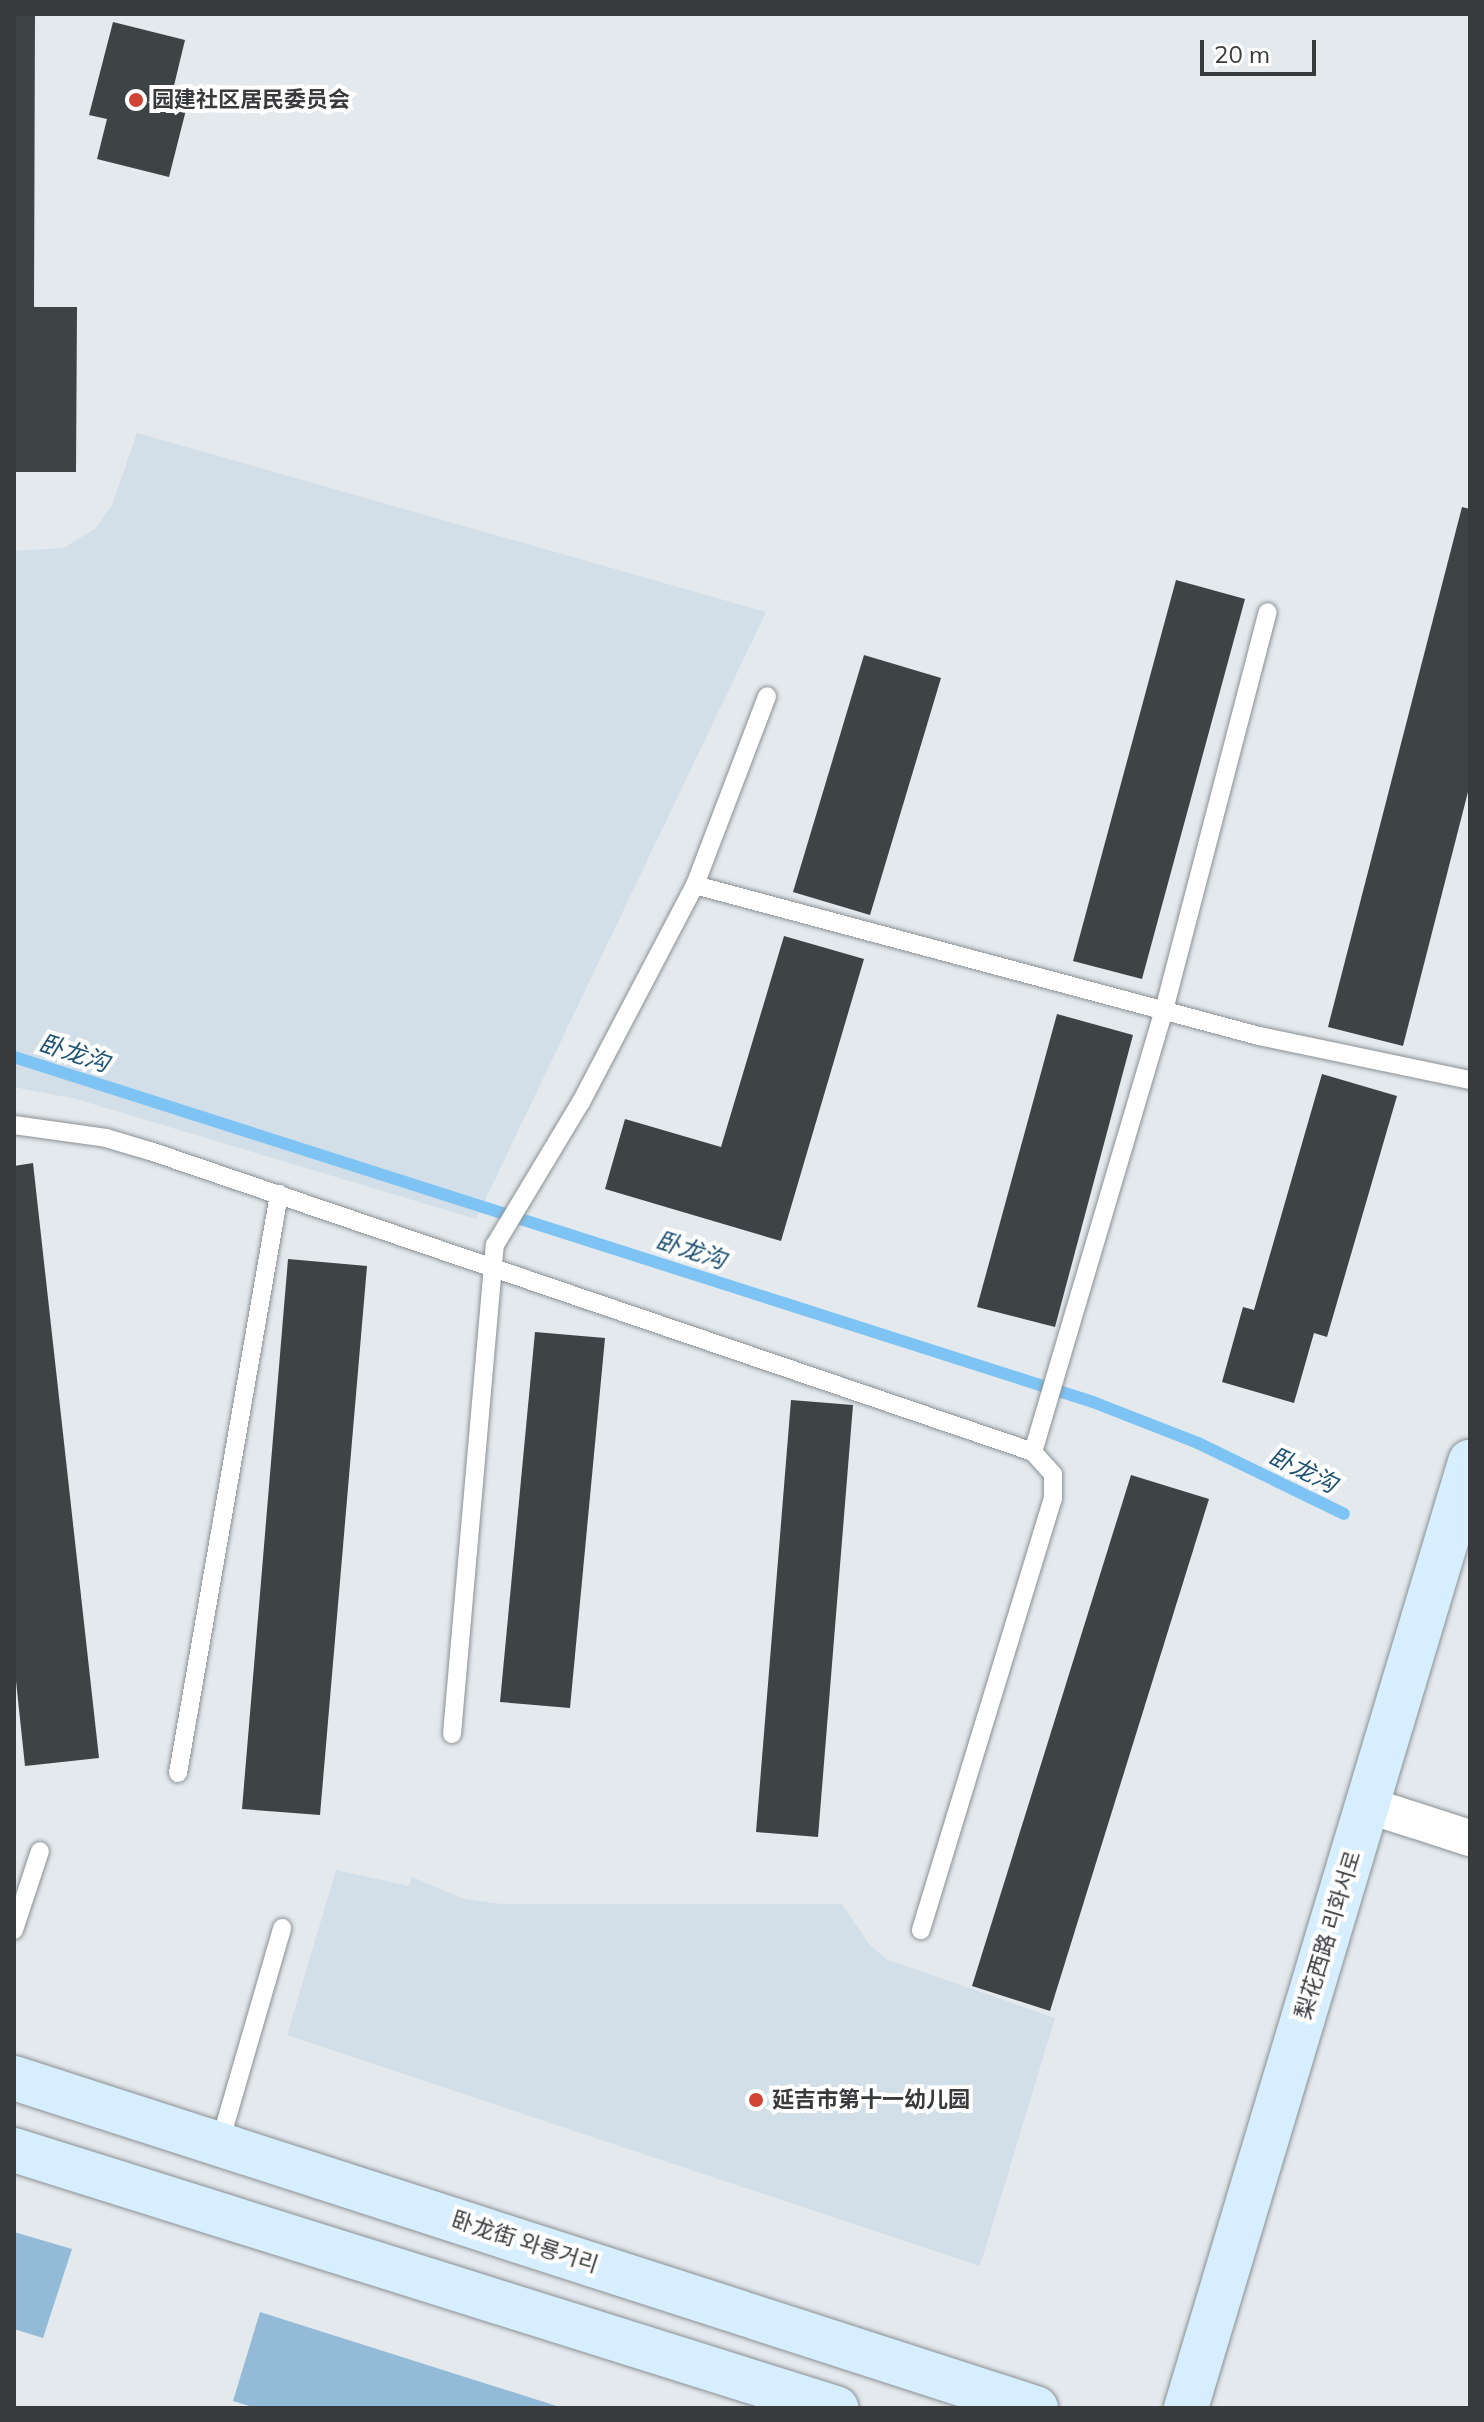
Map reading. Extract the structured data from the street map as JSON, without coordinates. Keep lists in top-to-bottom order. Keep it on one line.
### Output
{"streets":{"street":["梨花西路 리화서로","卧龙街 와룡거리"]},"water":["卧龙沟"],"places":["园建社区居民委员会","延吉市第十一幼儿园"],"scale_bar":"20 m"}
